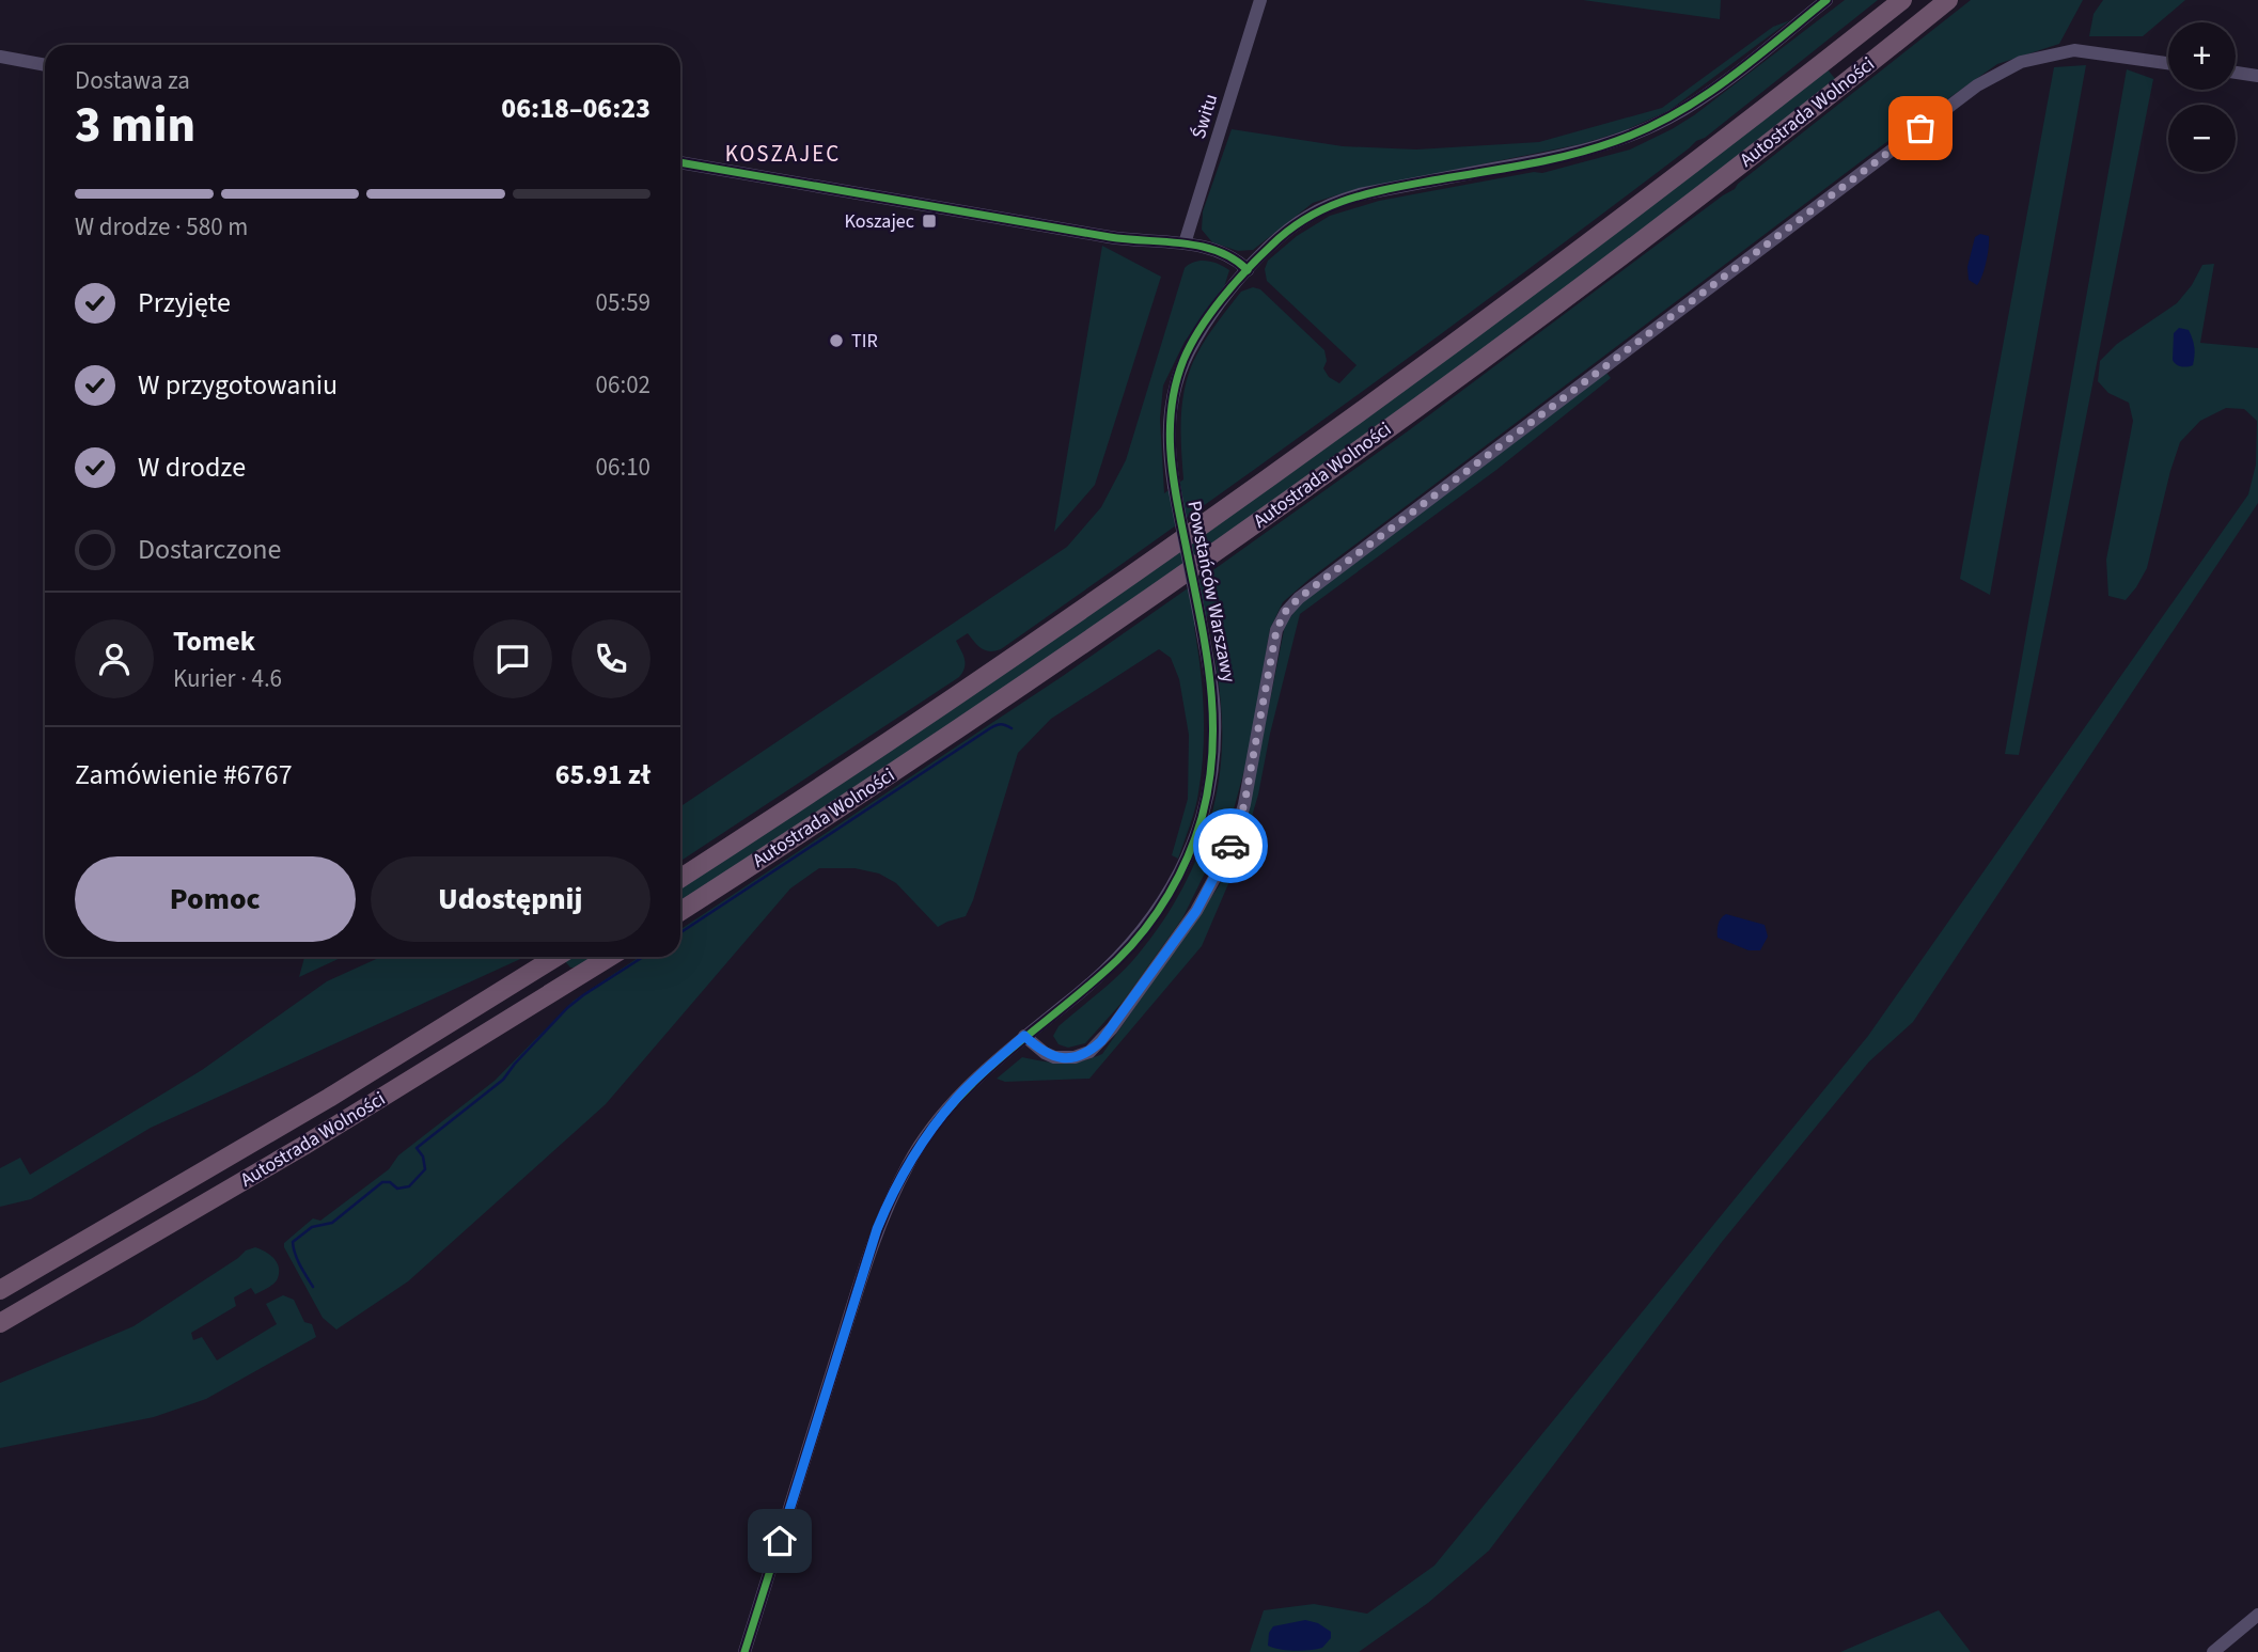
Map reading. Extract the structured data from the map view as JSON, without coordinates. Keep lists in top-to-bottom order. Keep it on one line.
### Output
{"streets":{"highway":["Autostrada Wolności"],"street":["Świtu","Powstańców Warszawy"]},"districts":["KOSZAJEC"],"places":{"transit":["Koszajec"],"other":["TIR"]},"page":{"map_buttons":["+","−"],"heading":["3 min","Dostawa za","06:18–06:23"],"panel":["Tomek","Kurier · 4.6","Zamówienie #6767","65.91 zł"],"bar":"W drodze · 580 m","list":[["Przyjęte","05:59"],["W przygotowaniu","06:02"],["W drodze","06:10"],"Dostarczone"],"buttons":["Pomoc","Udostępnij"]}}
